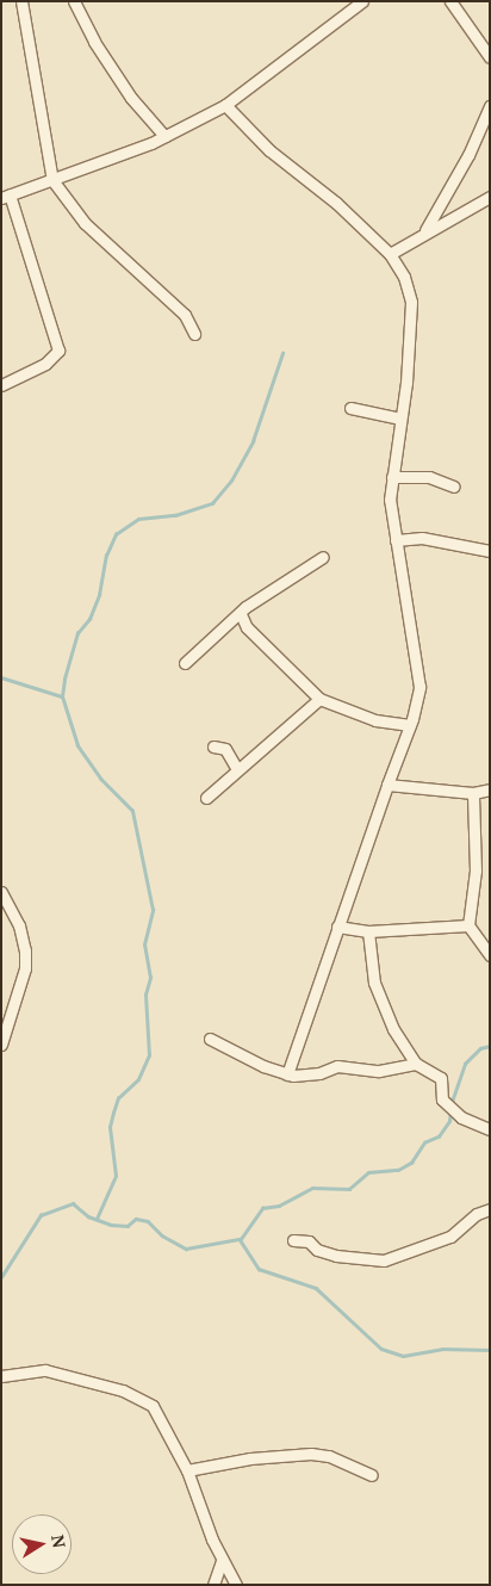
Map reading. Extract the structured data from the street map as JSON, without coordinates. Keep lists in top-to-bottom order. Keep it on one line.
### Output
{"north":"right"}
